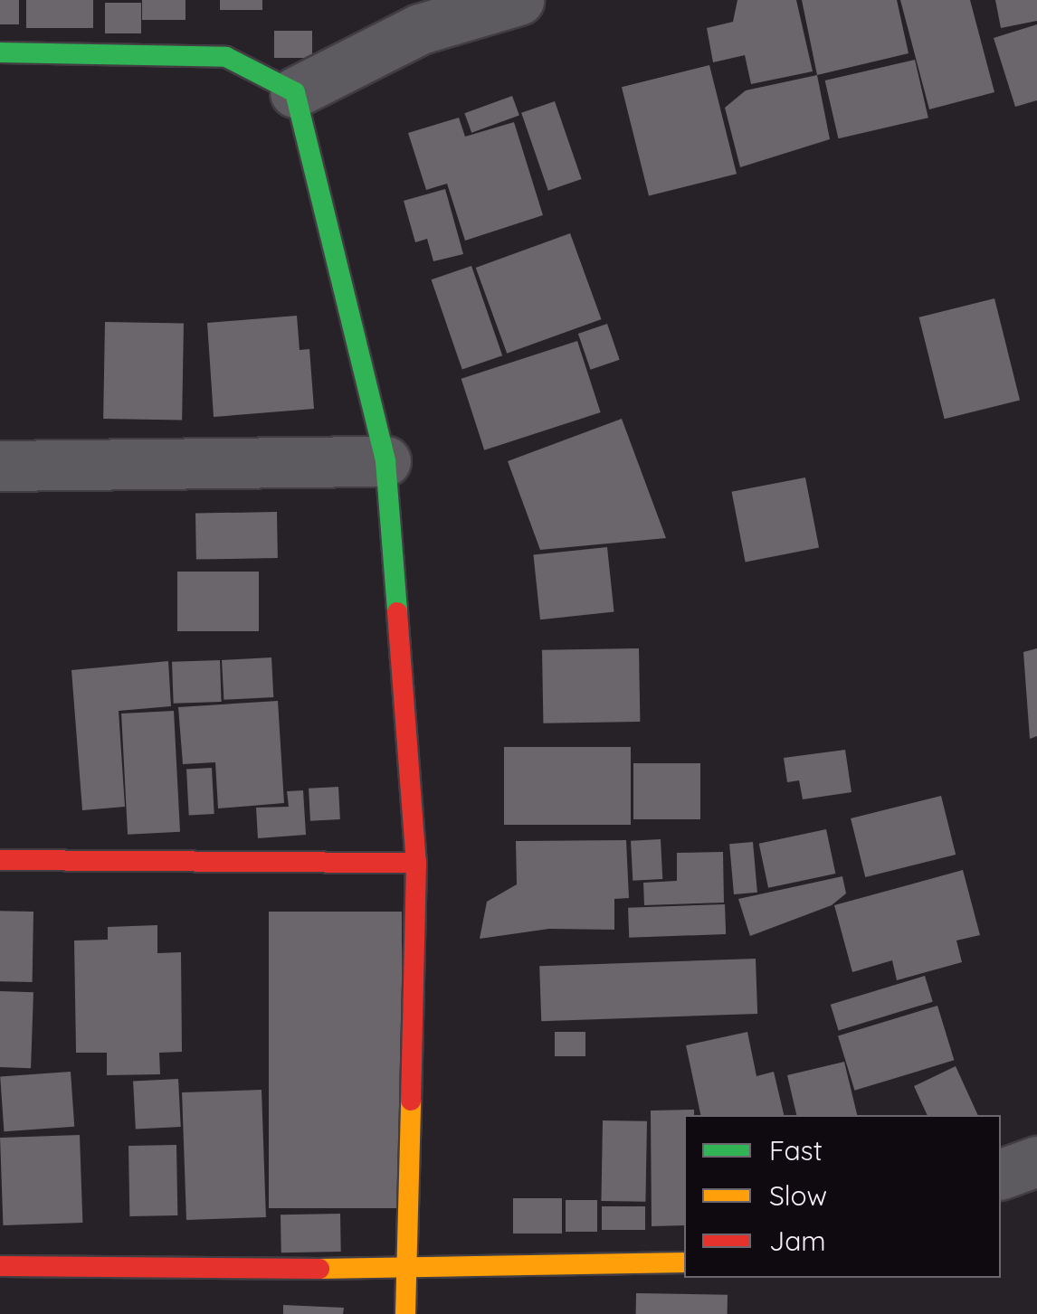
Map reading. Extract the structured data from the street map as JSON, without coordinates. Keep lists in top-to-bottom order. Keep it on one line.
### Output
{"legend":["Fast","Slow","Jam"]}
